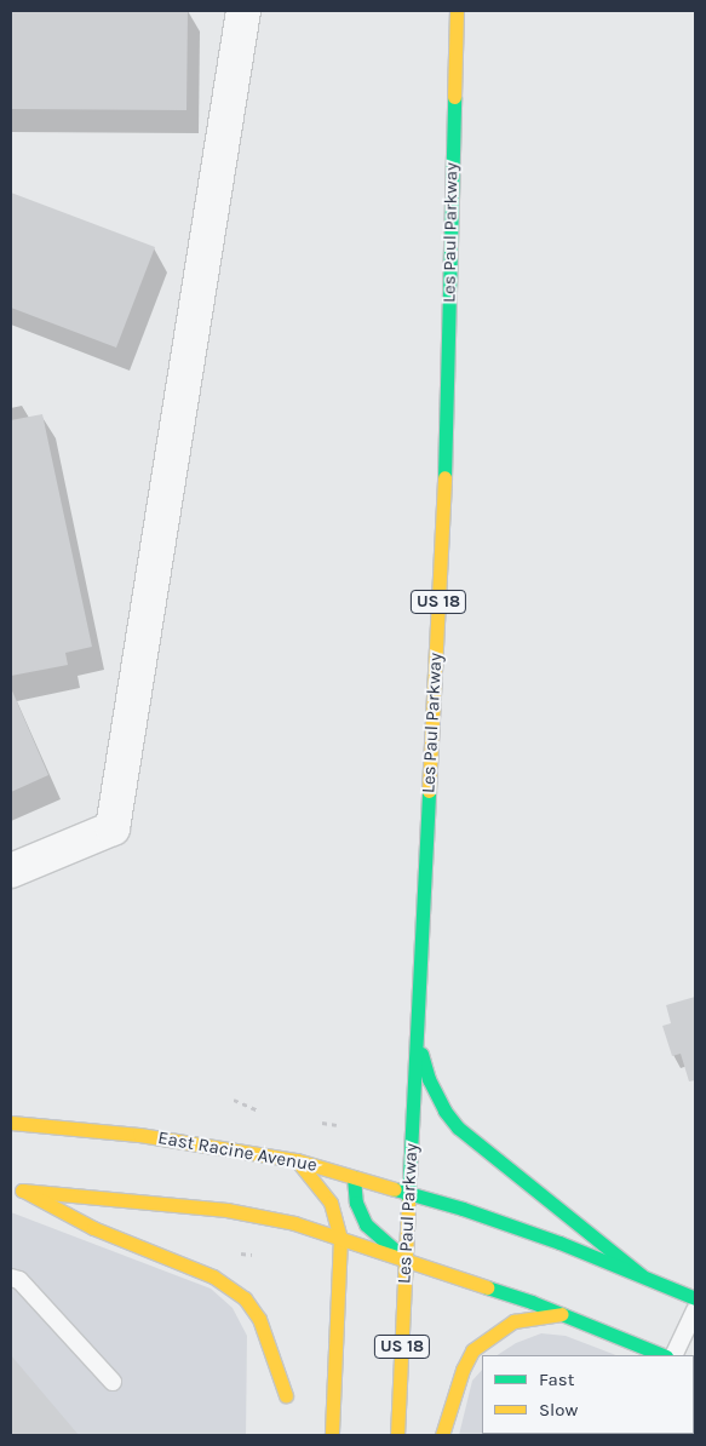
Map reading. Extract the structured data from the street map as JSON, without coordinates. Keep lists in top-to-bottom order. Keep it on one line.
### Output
{"streets":{"main road":["Les Paul Parkway","US 18","East Racine Avenue"]},"crossings":[["Les Paul Parkway","East Racine Avenue"]],"legend":["Fast","Slow"]}
